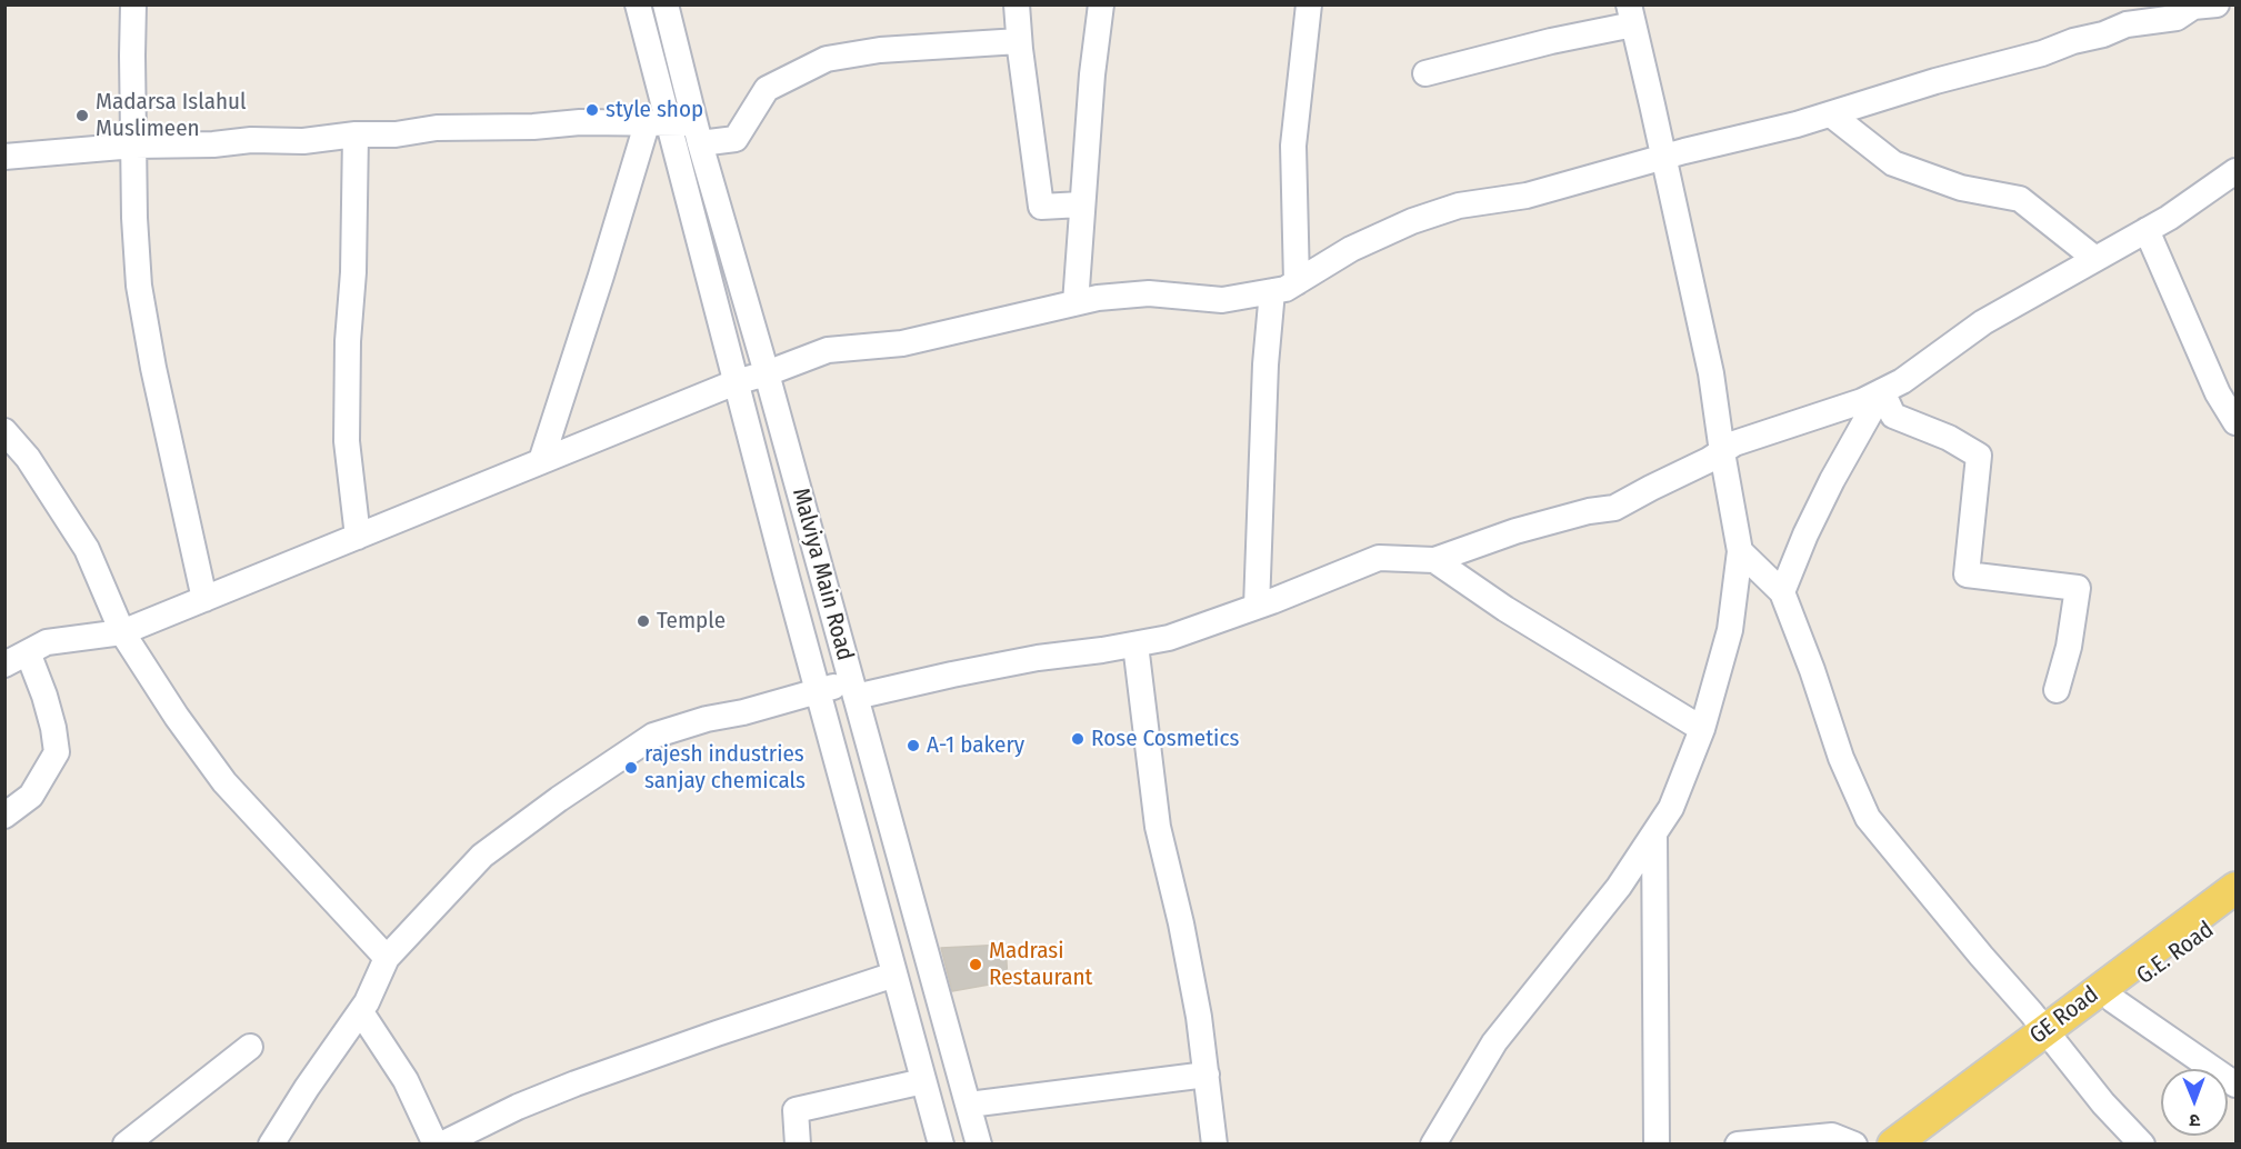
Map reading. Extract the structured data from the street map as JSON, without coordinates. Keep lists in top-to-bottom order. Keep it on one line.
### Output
{"streets":{"main road":["G.E. Road","GE Road"],"street":["Malviya Main Road"]},"crossings":[["G.E. Road","GE Road"]],"places":["style shop","Madarsa Islahul Muslimeen","Temple","Rose Cosmetics","A-1 bakery","rajesh industries sanjay chemicals","Madrasi Restaurant"],"north":"bottom"}
